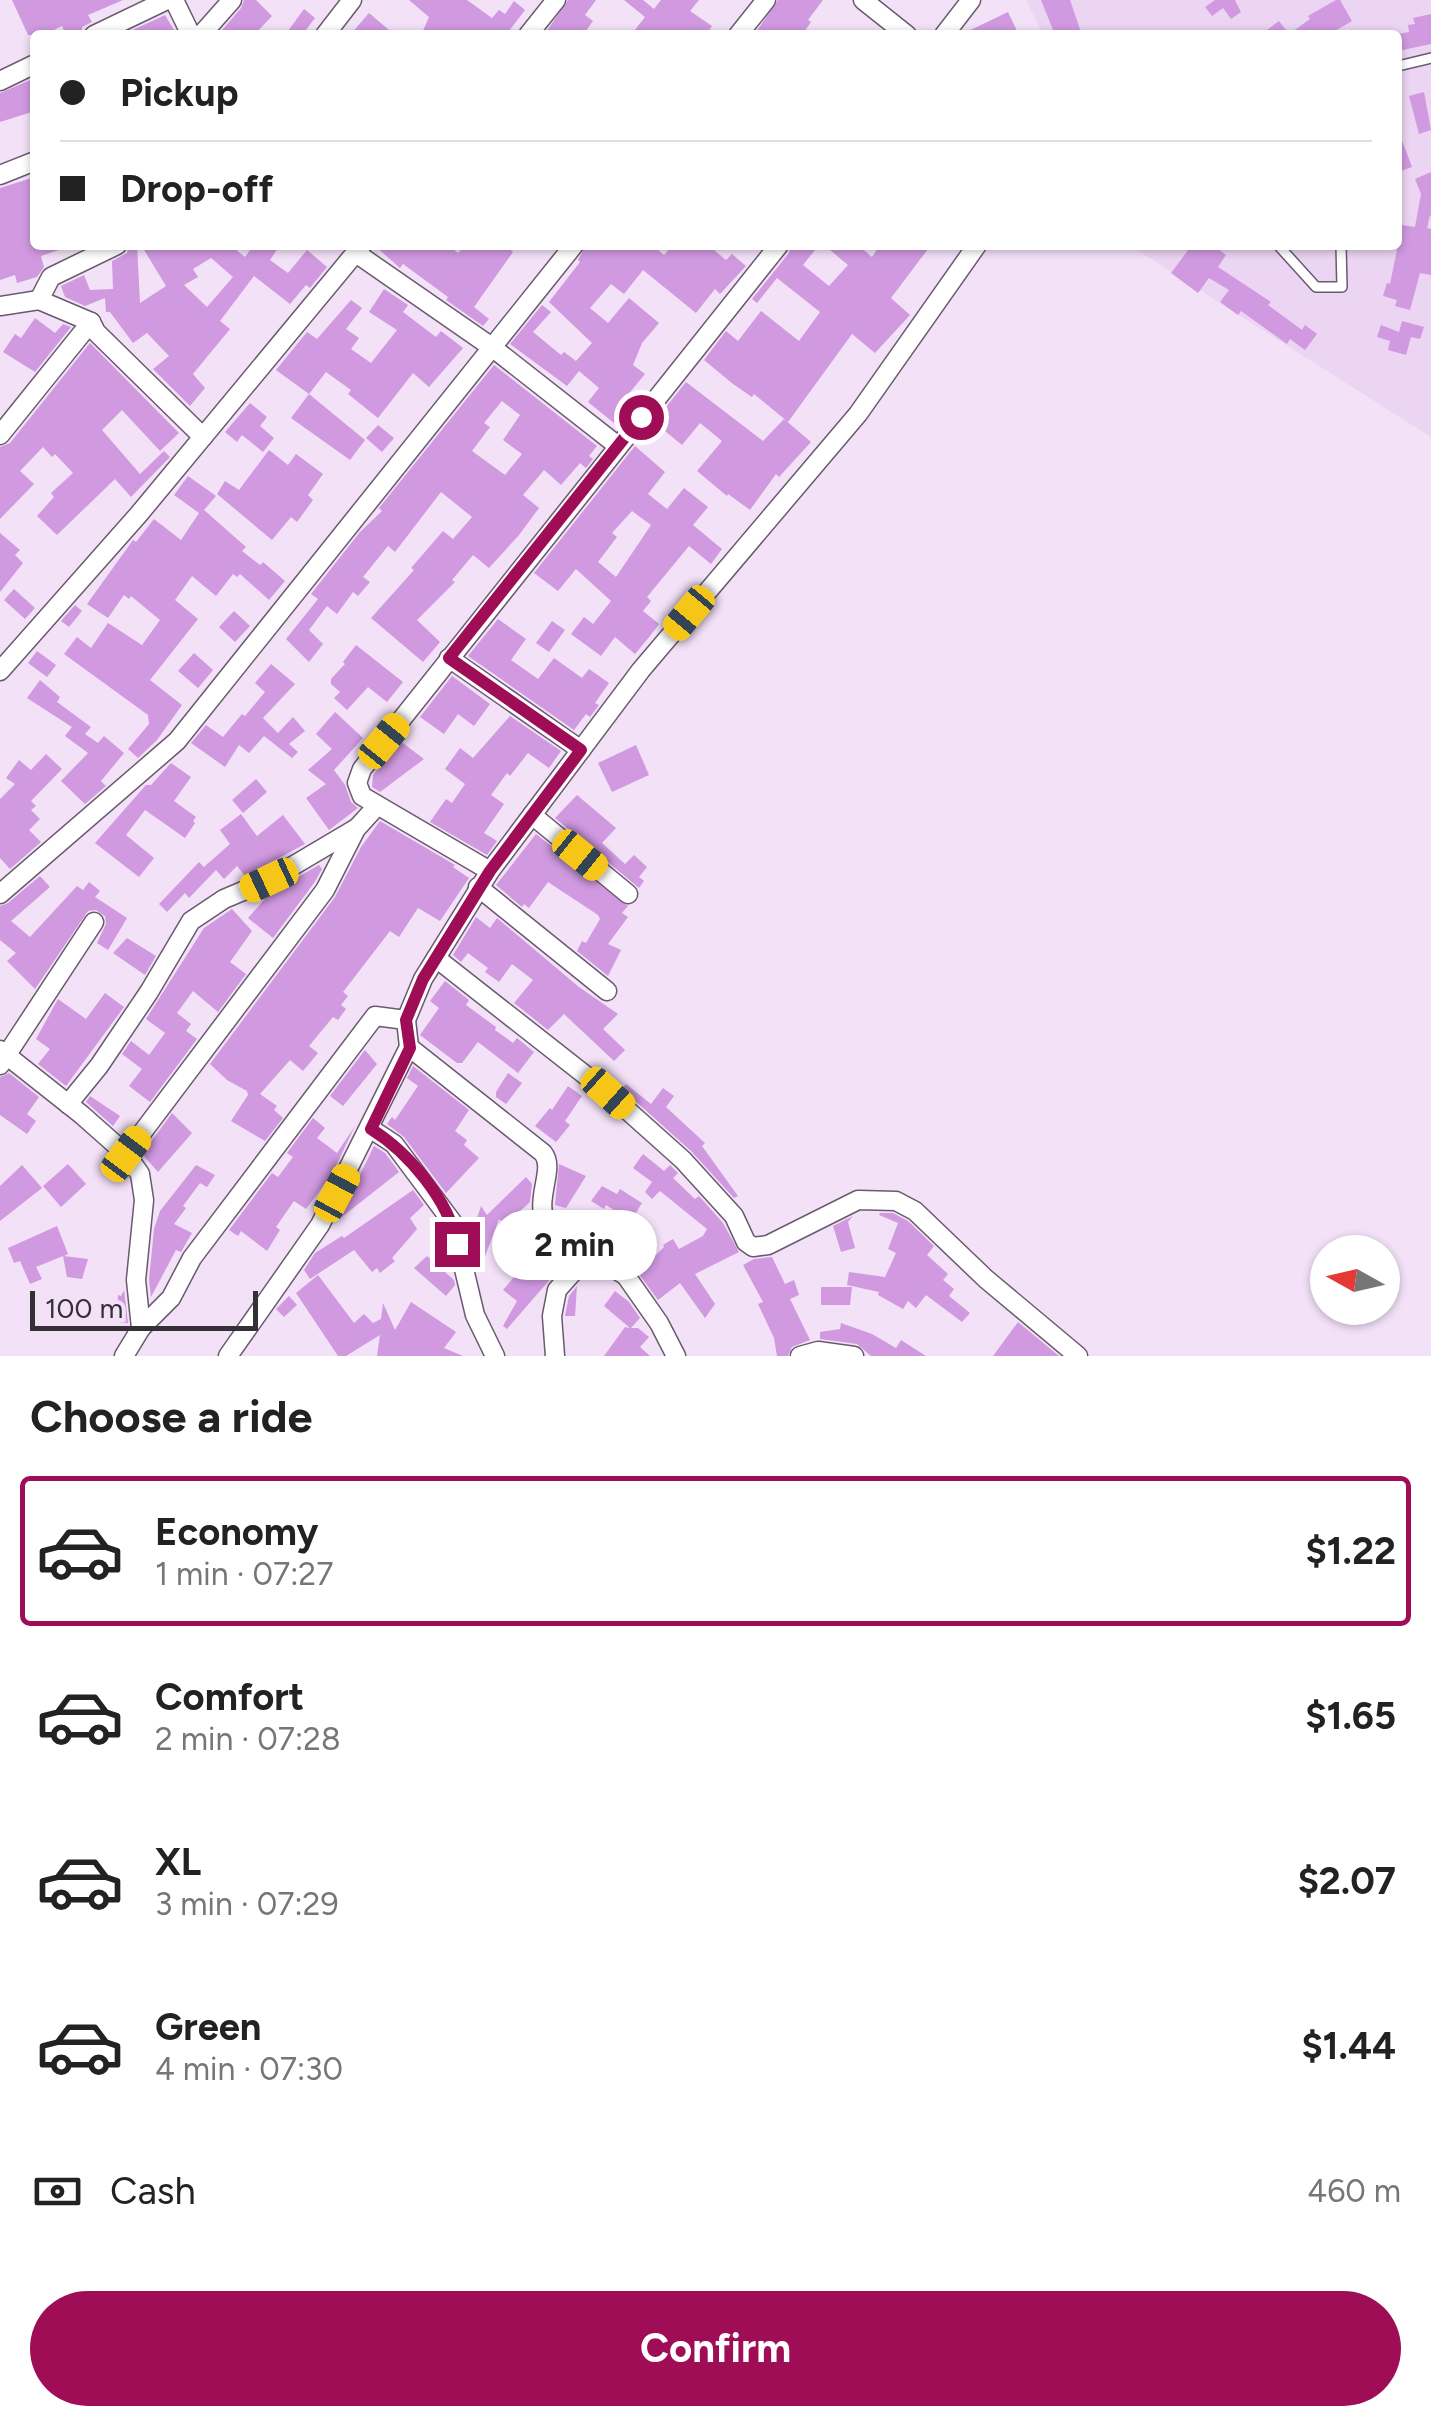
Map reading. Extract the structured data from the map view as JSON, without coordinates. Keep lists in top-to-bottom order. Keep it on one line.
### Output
{"scale_bar":"100 m","north":"left","page":{"banner":["Pickup","Drop-off"],"bubble":"2 min","scale":"100 m","heading":"Choose a ride","list":[{"name":"Economy","note":"1 min · 07:27","value":"$1.22"},{"name":"Comfort","note":"2 min · 07:28","value":"$1.65"},{"name":"XL","note":"3 min · 07:29","value":"$2.07"},{"name":"Green","note":"4 min · 07:30","value":"$1.44"}],"pay":["Cash","460 m"],"buttons":"Confirm"}}
